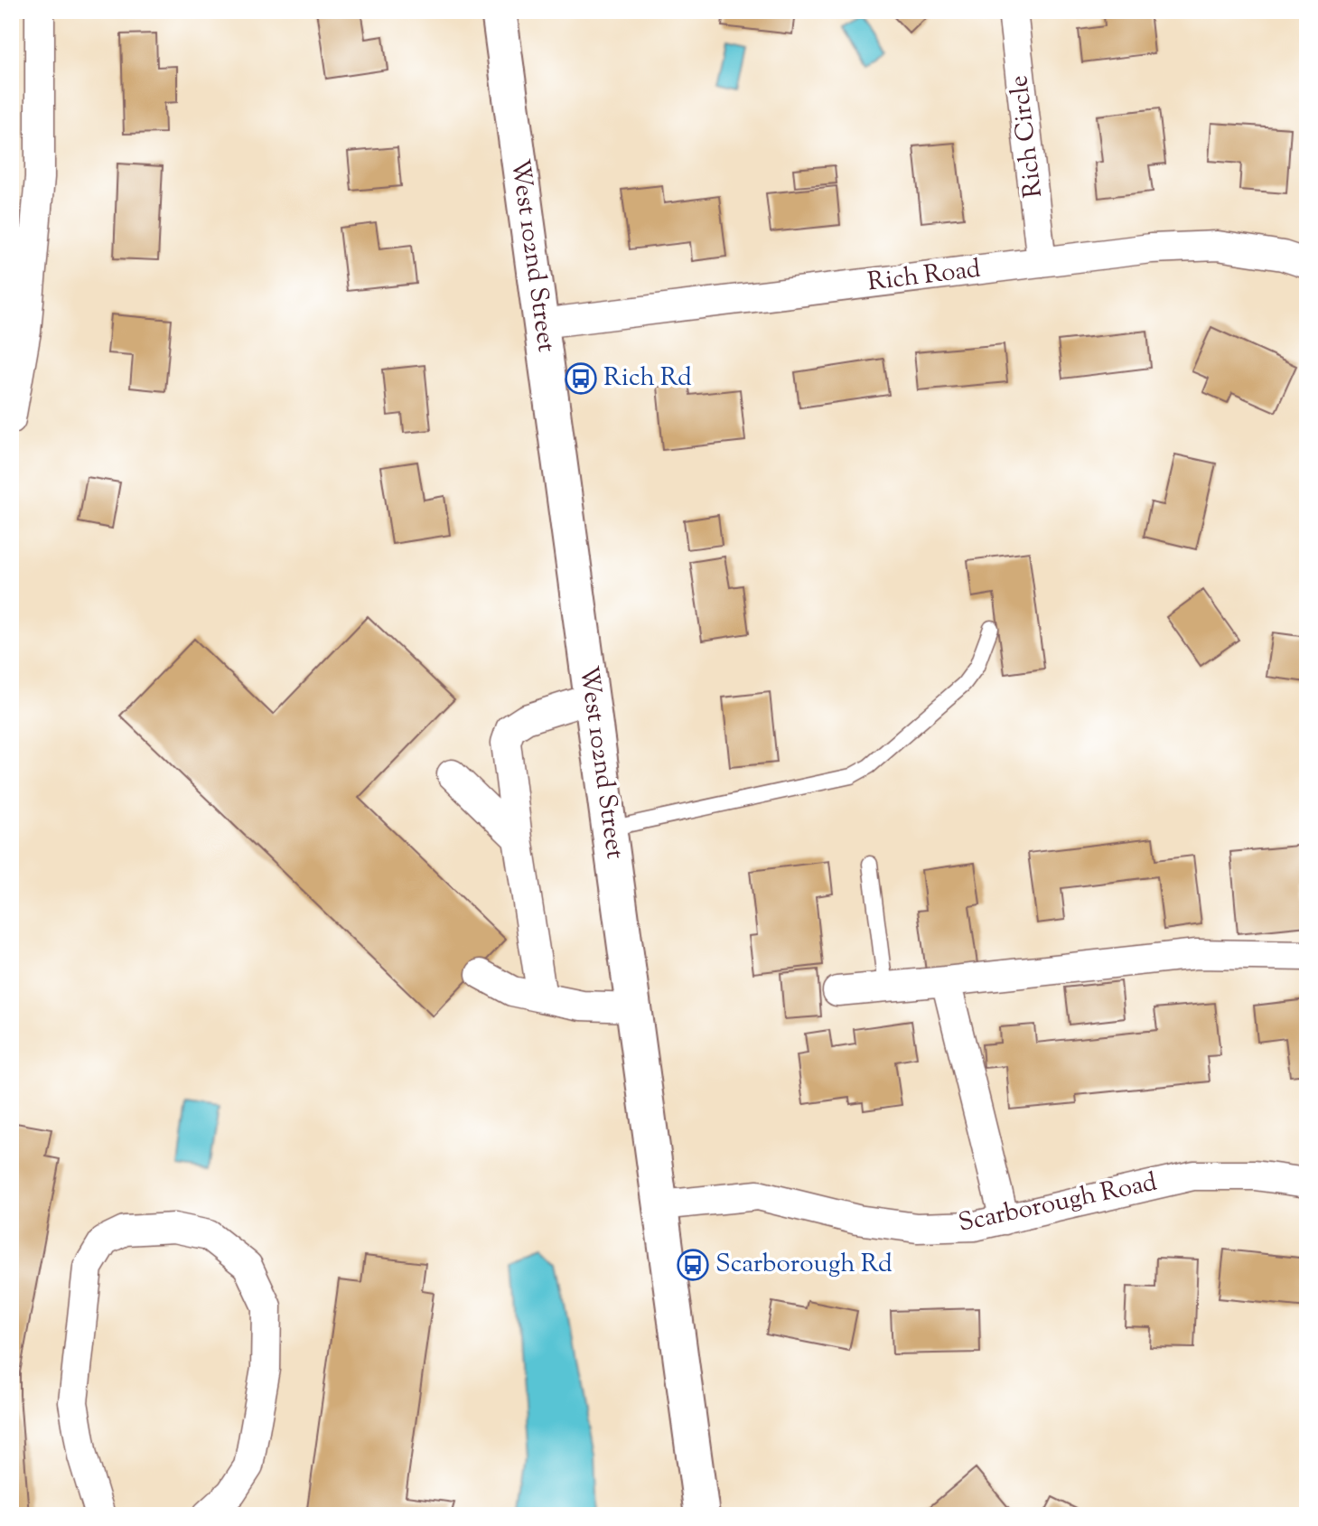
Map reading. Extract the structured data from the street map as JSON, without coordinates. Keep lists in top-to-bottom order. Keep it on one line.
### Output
{"streets":{"street":["Rich Circle","West 102nd Street","Rich Road","Scarborough Road"]},"crossings":[["Rich Circle","Rich Road"],["West 102nd Street","Rich Road"],["West 102nd Street","Scarborough Road"]],"places":{"bus stop":["Rich Rd","Scarborough Rd"]}}
